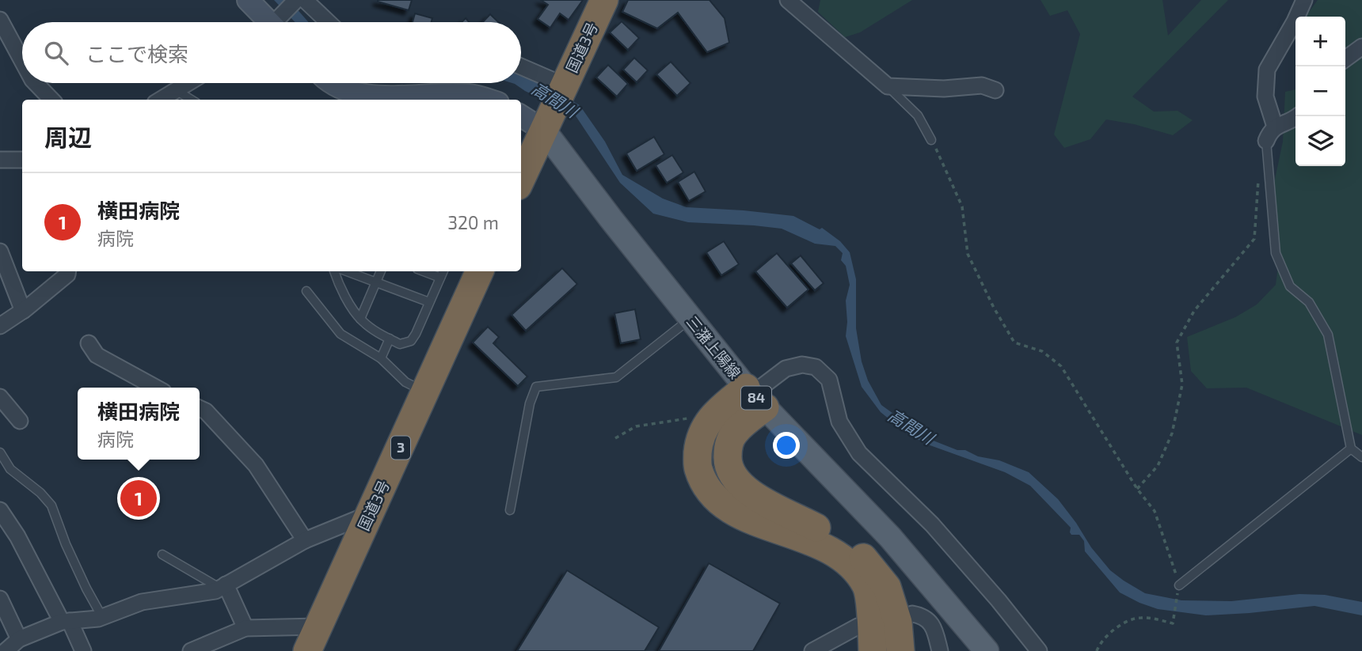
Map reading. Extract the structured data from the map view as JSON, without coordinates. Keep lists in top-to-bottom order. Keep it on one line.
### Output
{"streets":{"highway":["国道3号","3"],"main road":["三潴上陽線","84"]},"crossings":[["国道3号","三潴上陽線"]],"water":["高間川"],"page":{"map_buttons":["+","−"],"search":"ここで検索","heading":"周辺","list":[{"mark":"1","name":"横田病院","note":"病院","value":"320 m"}],"popup":["横田病院","病院"],"pins":"1"}}
